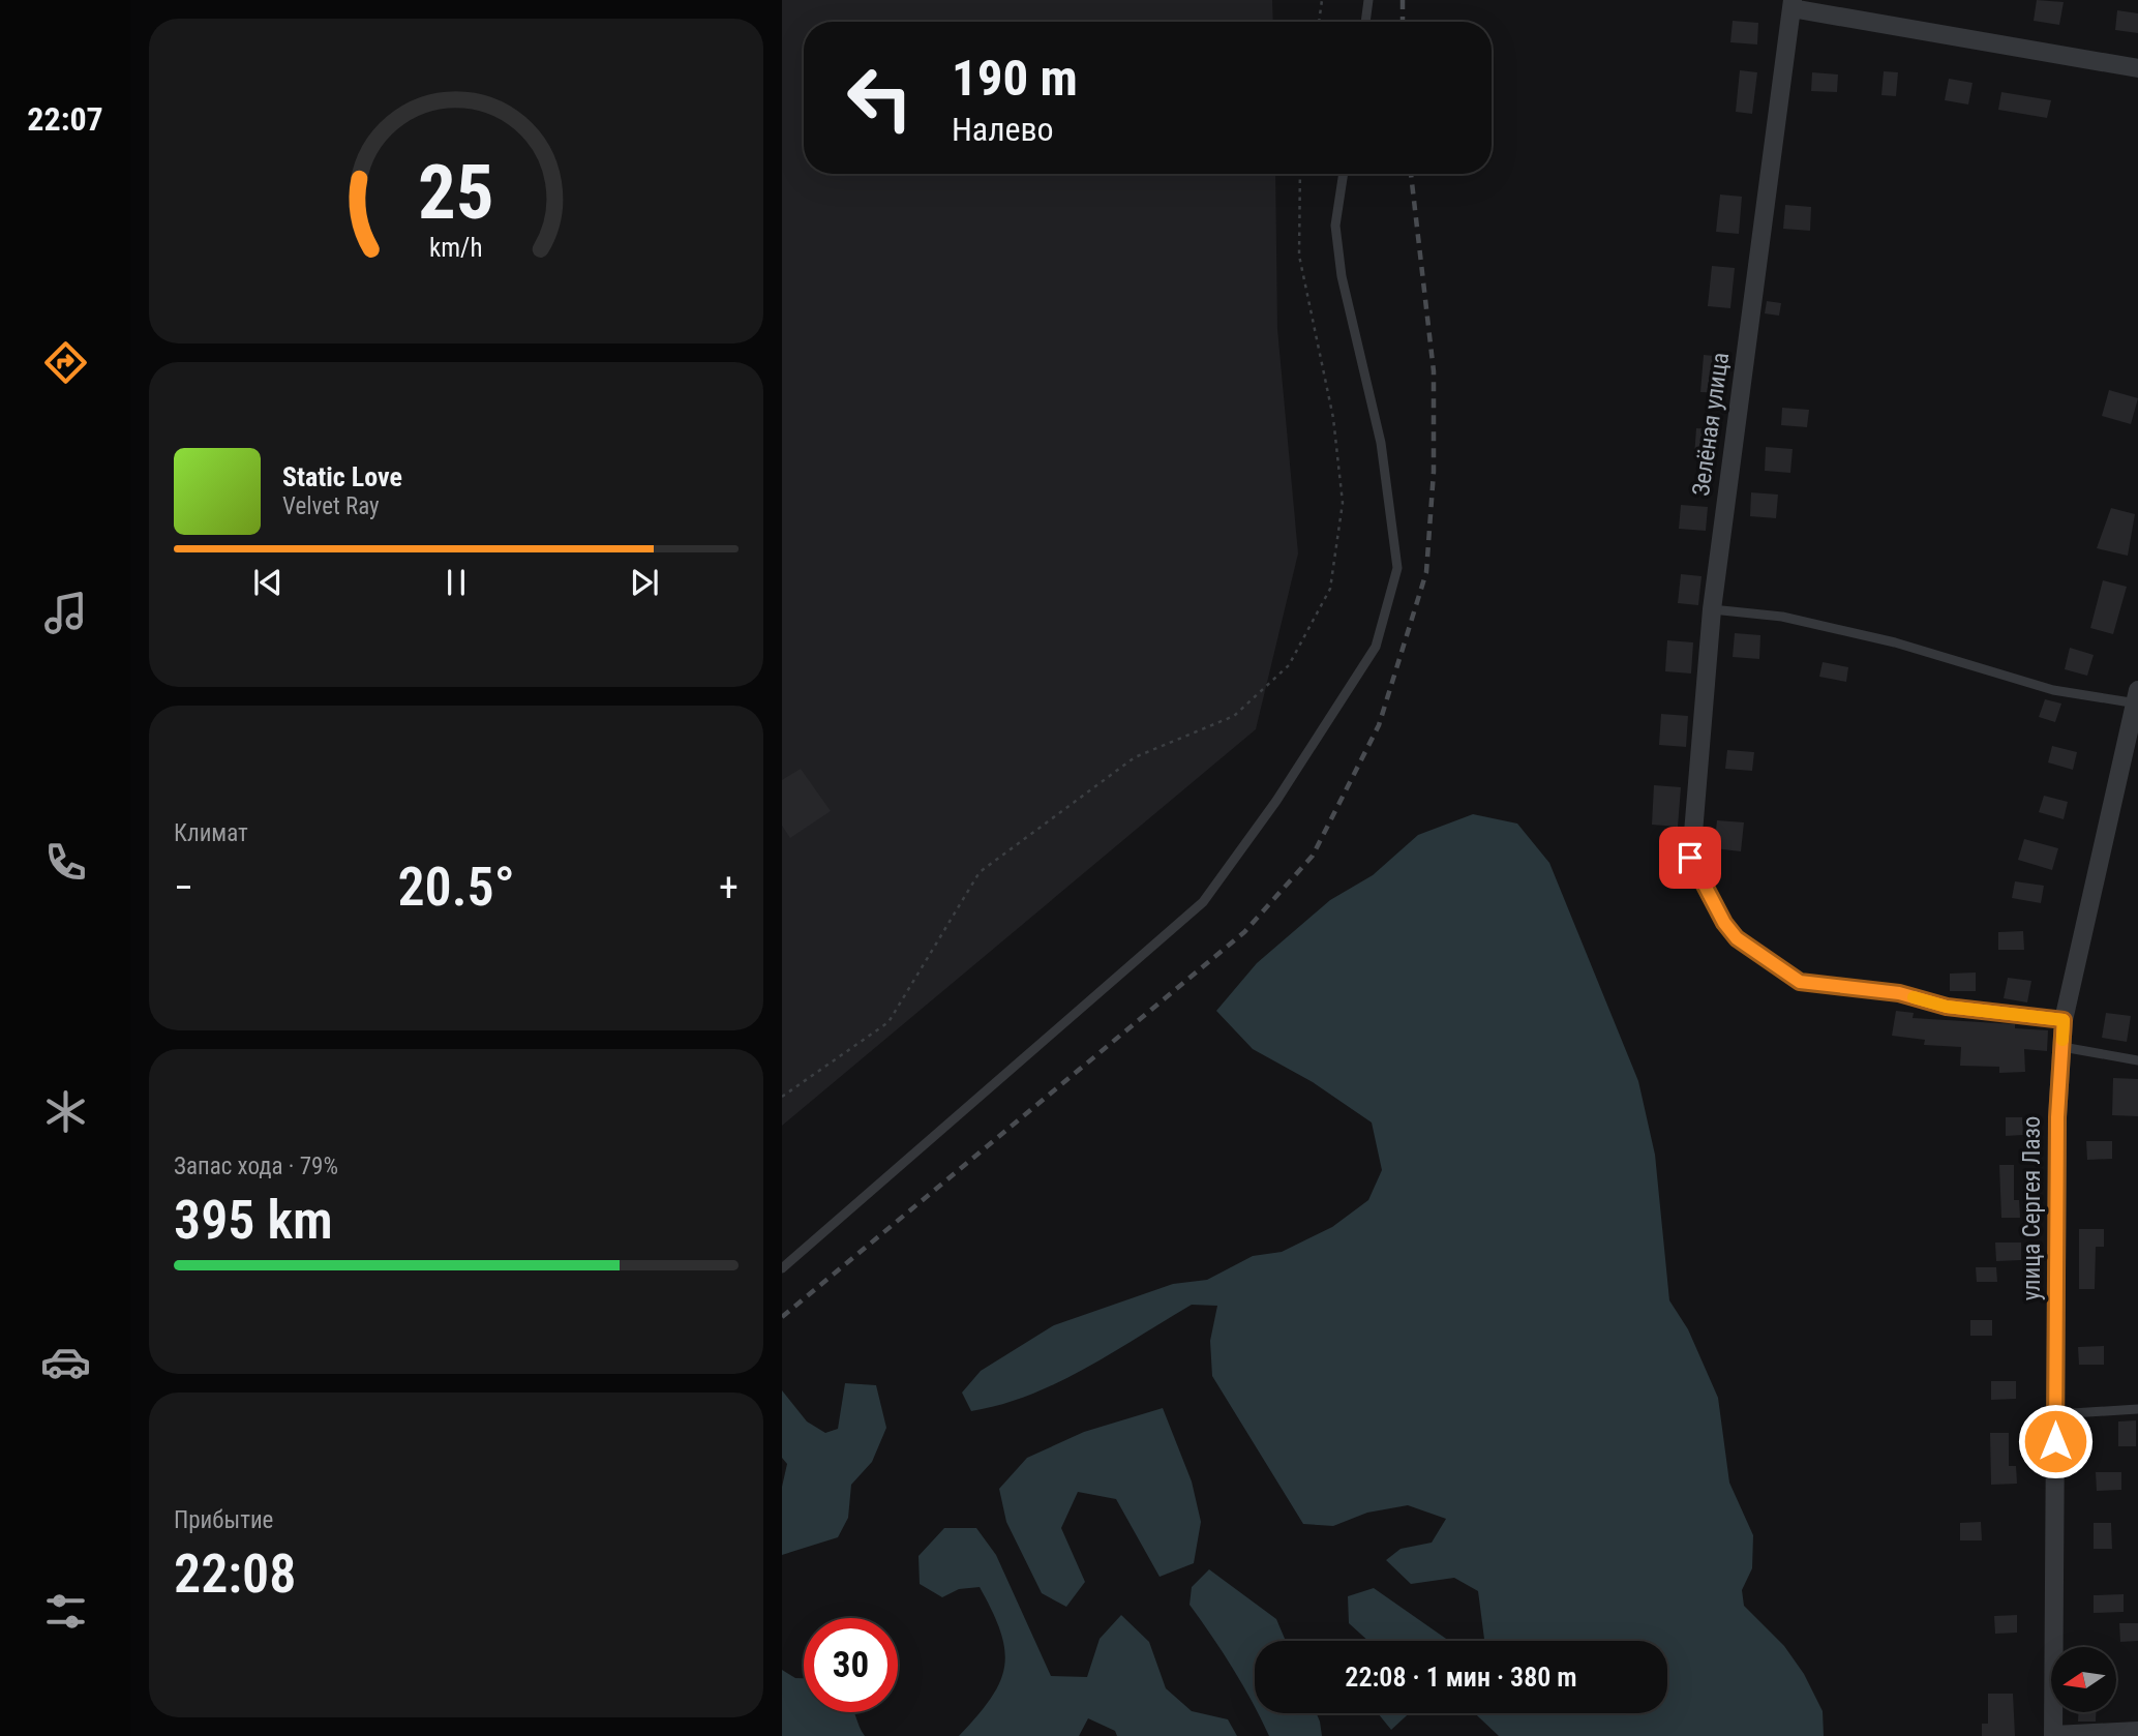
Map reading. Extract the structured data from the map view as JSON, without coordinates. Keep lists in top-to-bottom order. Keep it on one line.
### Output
{"streets":{"street":["Зелёная улица","улица Сергея Лазо"]},"north":"left","page":{"tabs":"22:07","turn":["190 m","Налево"],"song":["Static Love","Velvet Ray"],"tile":["Климат",["Запас хода · 79%","395 km"],["Прибытие","22:08"]],"heat":["−","20.5°","+"],"limit":"30","trip":"22:08 · 1 мин · 380 m","gauge":["25","km/h"]}}
